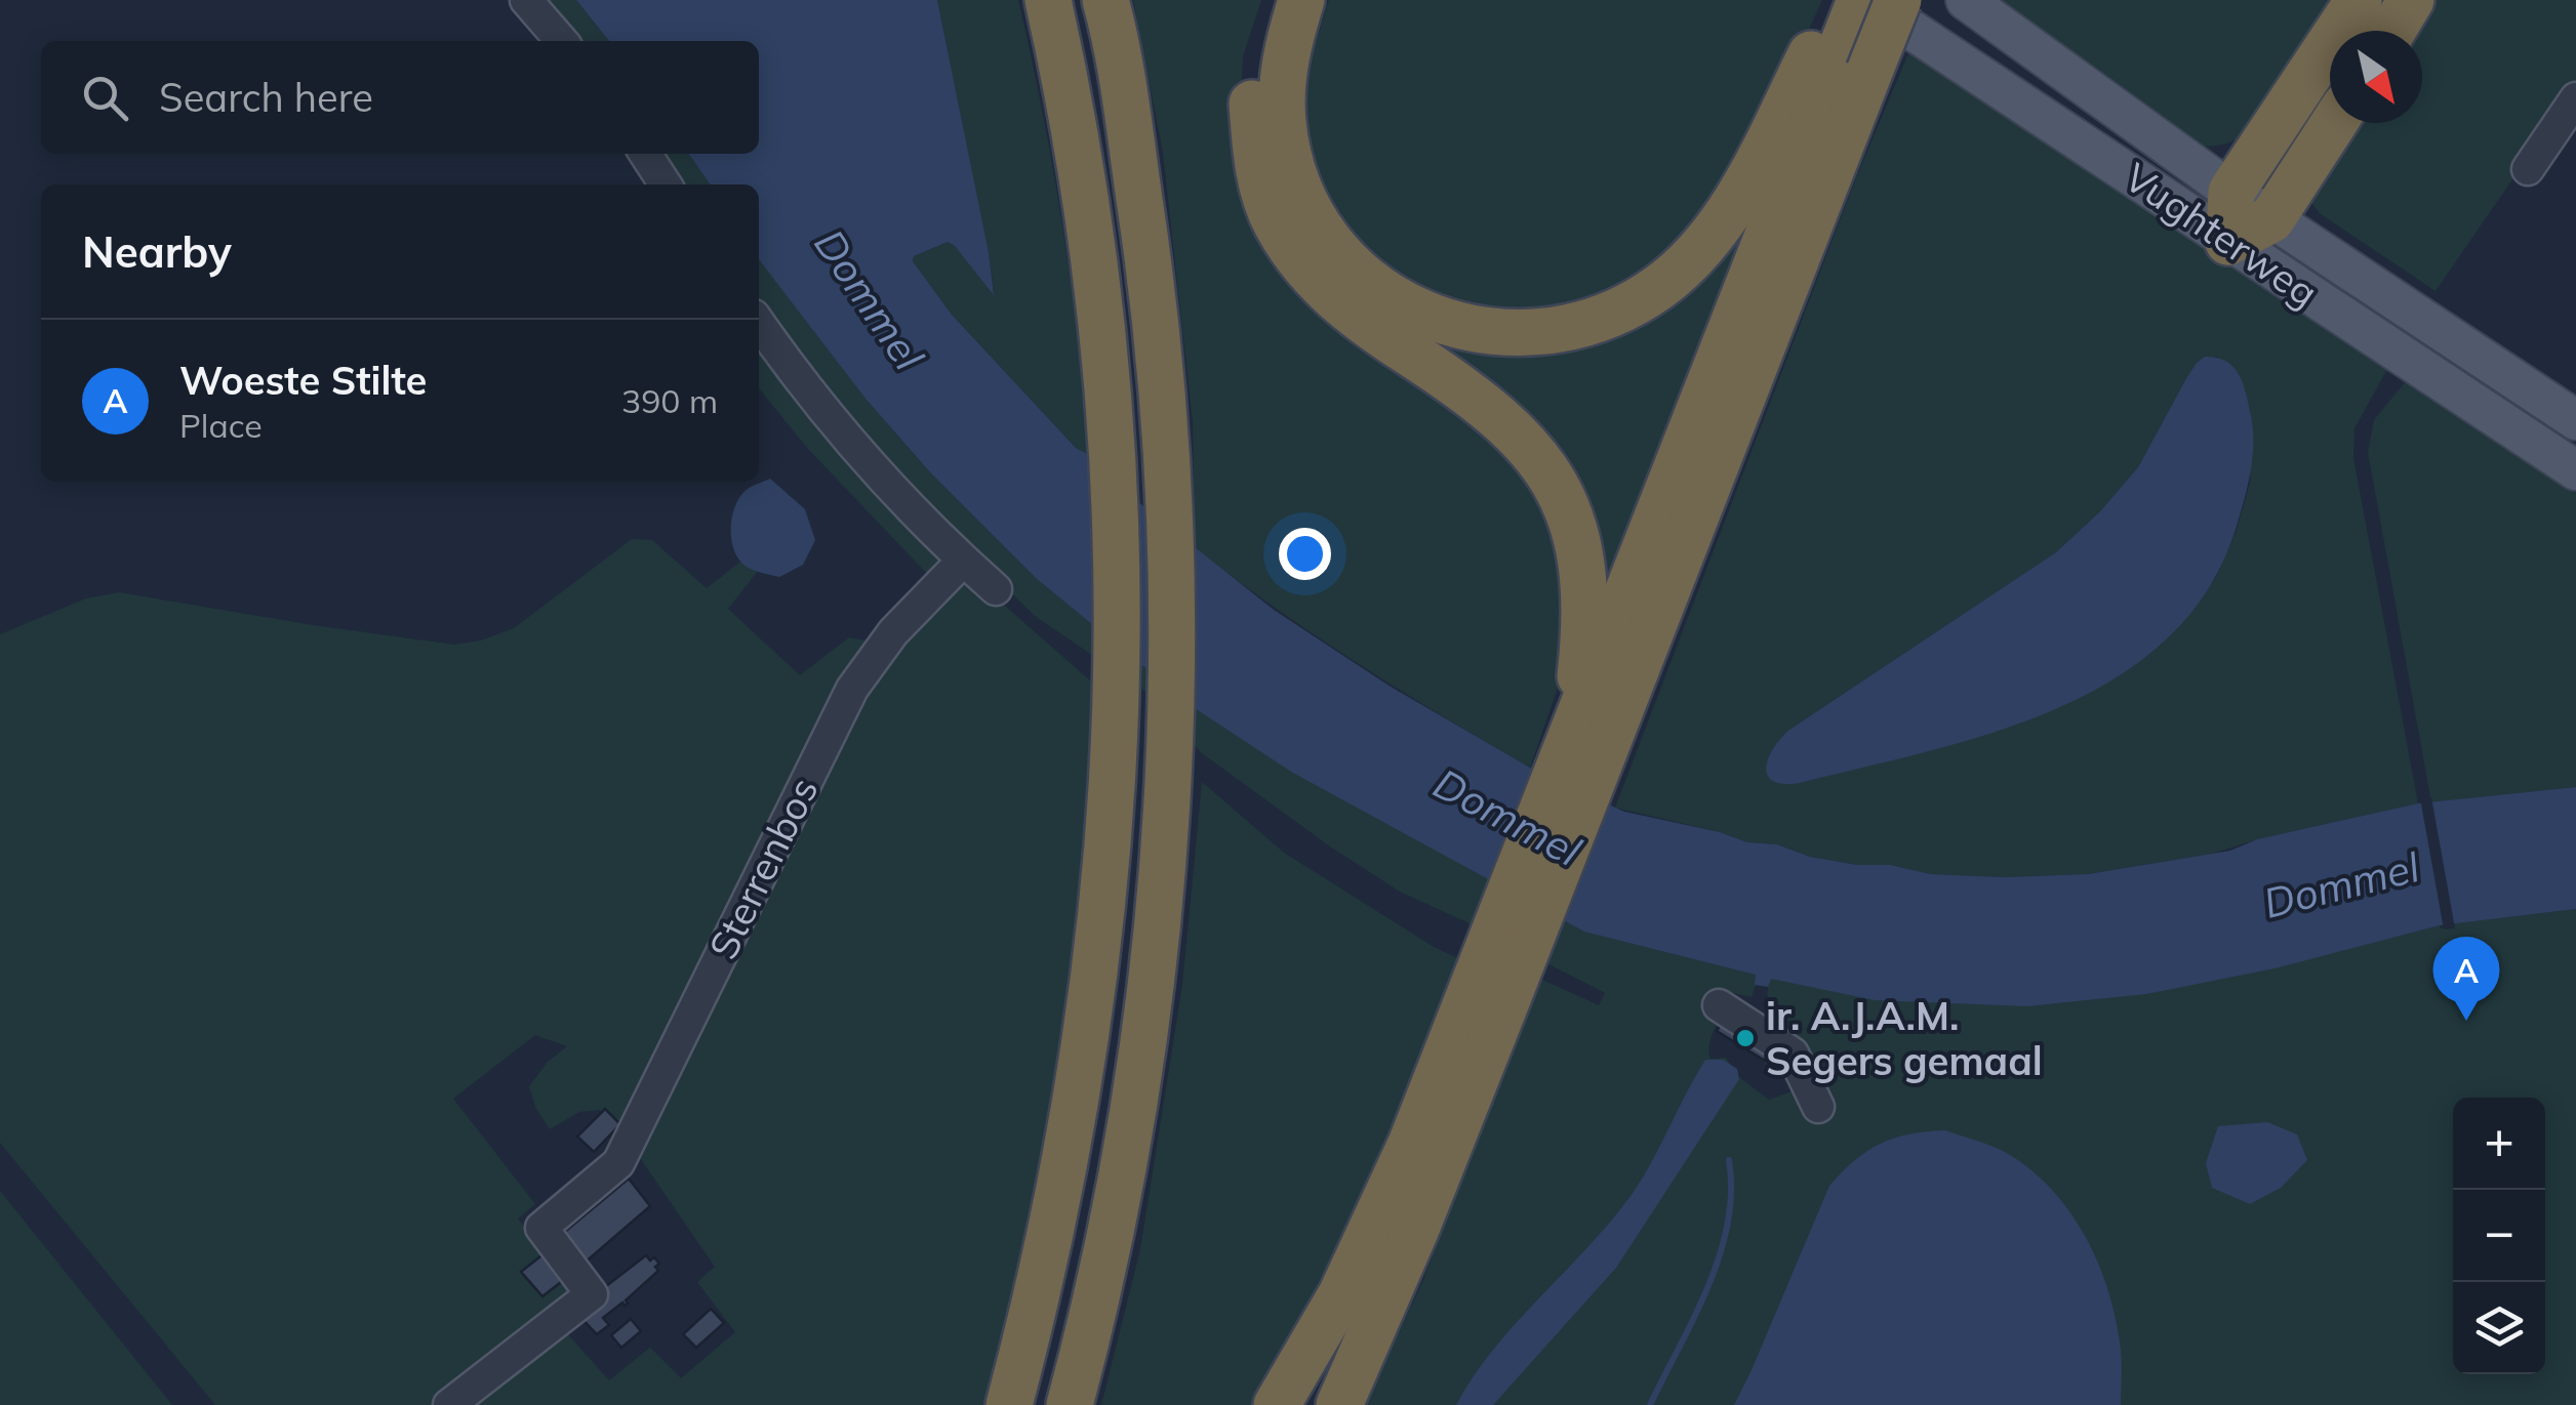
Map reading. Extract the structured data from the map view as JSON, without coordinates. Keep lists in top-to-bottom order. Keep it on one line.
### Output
{"streets":{"main road":["Vughterweg"],"street":["Sterrenbos"]},"water":["Dommel"],"places":["ir. A.J.A.M. Segers gemaal"],"north":"bottom right","page":{"search":"Search here","heading":"Nearby","list":[{"mark":"A","name":"Woeste Stilte","note":"Place","value":"390 m"}],"pins":"A","map_buttons":["+","−"]}}
